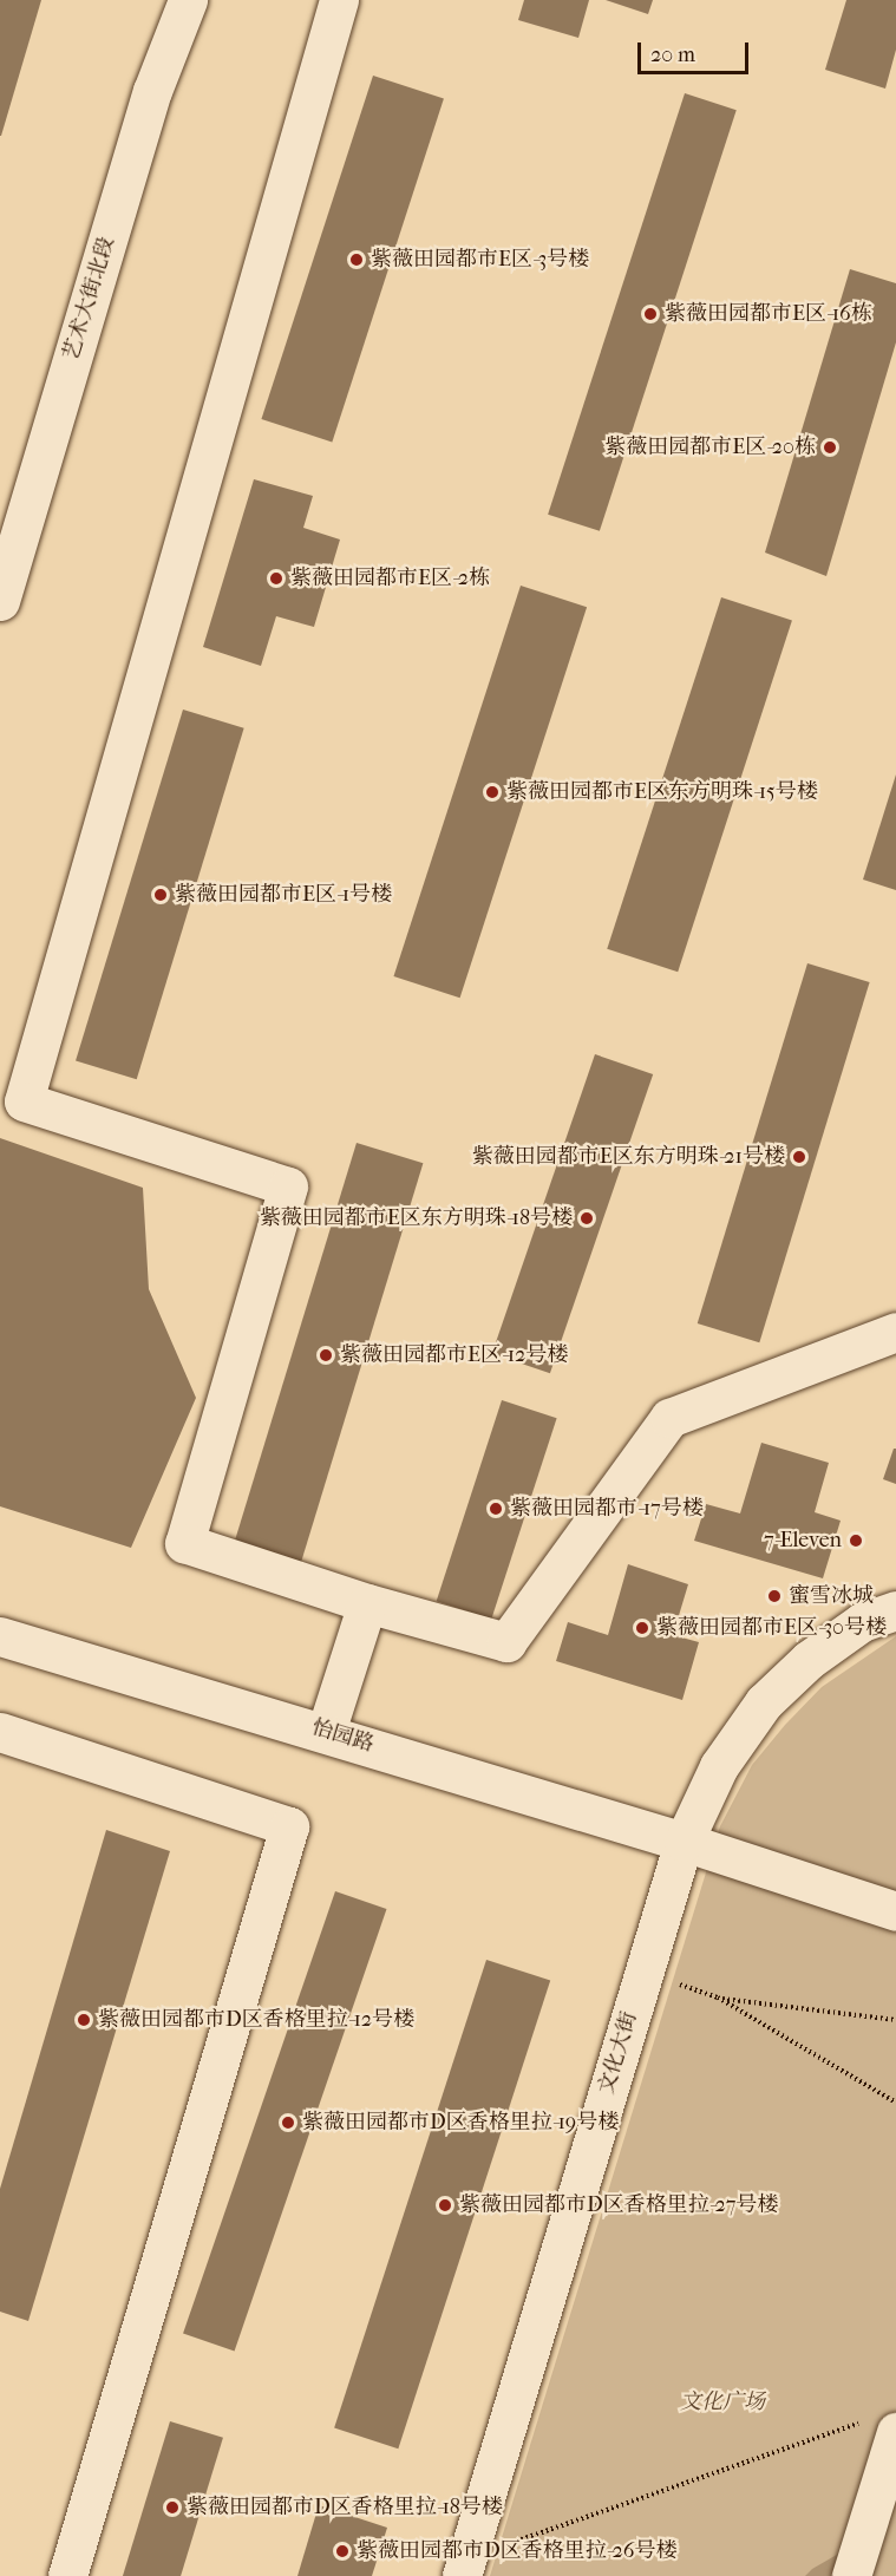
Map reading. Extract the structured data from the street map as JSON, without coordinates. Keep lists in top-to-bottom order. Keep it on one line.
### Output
{"streets":{"street":["艺术大街北段","怡园路","文化大街"]},"crossings":[["怡园路","文化大街"]],"parks":["文化广场"],"places":["紫薇田园都市E区-3号楼","紫薇田园都市E区-16栋","紫薇田园都市E区-20栋","紫薇田园都市E区-2栋","紫薇田园都市E区东方明珠-15号楼","紫薇田园都市E区-1号楼","紫薇田园都市E区东方明珠-21号楼","紫薇田园都市E区东方明珠-18号楼","紫薇田园都市E区-12号楼","紫薇田园都市-17号楼","7-Eleven","蜜雪冰城","紫薇田园都市E区-30号楼","紫薇田园都市D区香格里拉-12号楼","紫薇田园都市D区香格里拉-19号楼","紫薇田园都市D区香格里拉-27号楼","紫薇田园都市D区香格里拉-18号楼","紫薇田园都市D区香格里拉-26号楼"],"scale_bar":"20 m"}
